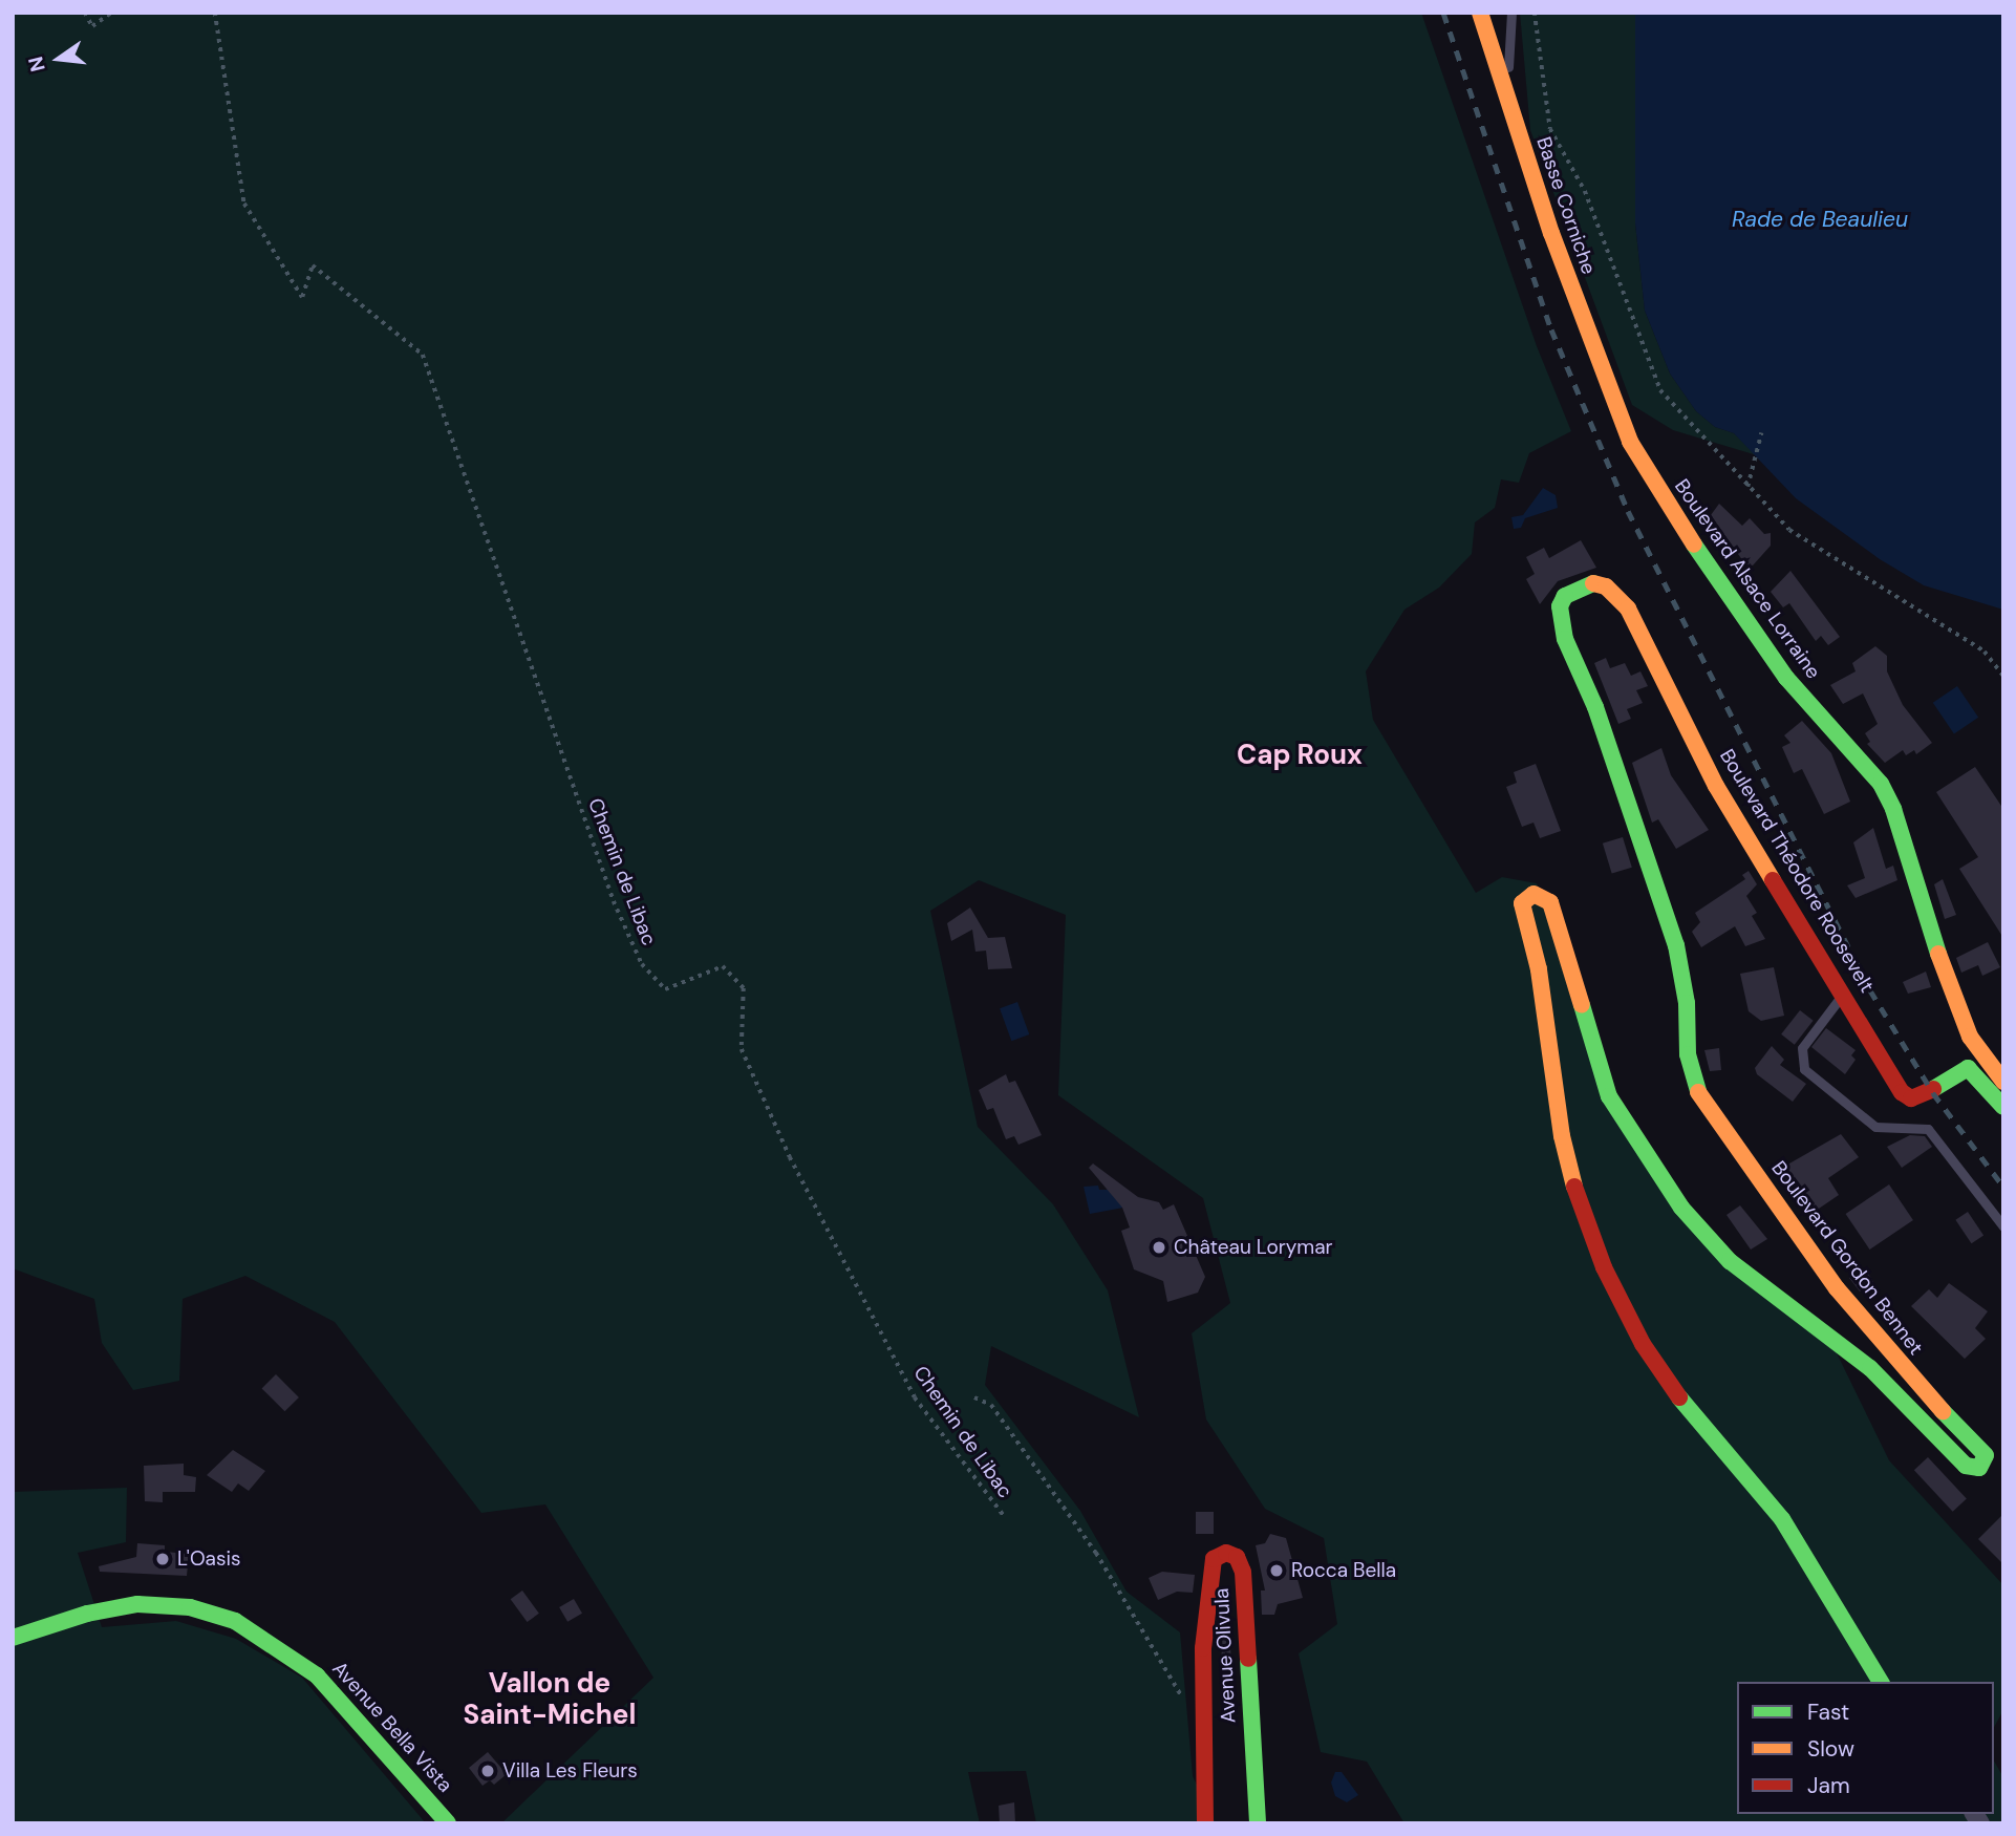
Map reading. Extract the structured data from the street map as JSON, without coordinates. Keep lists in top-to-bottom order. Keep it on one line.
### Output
{"streets":{"street":["Basse Corniche","Boulevard Alsace Lorraine","Boulevard Théodore Roosevelt","Boulevard Gordon Bennet","Avenue Olivula","Avenue Bella Vista"],"path":["Chemin de Libac"]},"crossings":[["Basse Corniche","Boulevard Alsace Lorraine"],["Boulevard Théodore Roosevelt","Boulevard Gordon Bennet"],["Chemin de Libac","Avenue Olivula"]],"districts":["Cap Roux","Vallon de Saint-Michel"],"water":["Rade de Beaulieu"],"places":["Château Lorymar","L'Oasis","Rocca Bella","Villa Les Fleurs"],"legend":["Fast","Slow","Jam"],"north":"left"}
